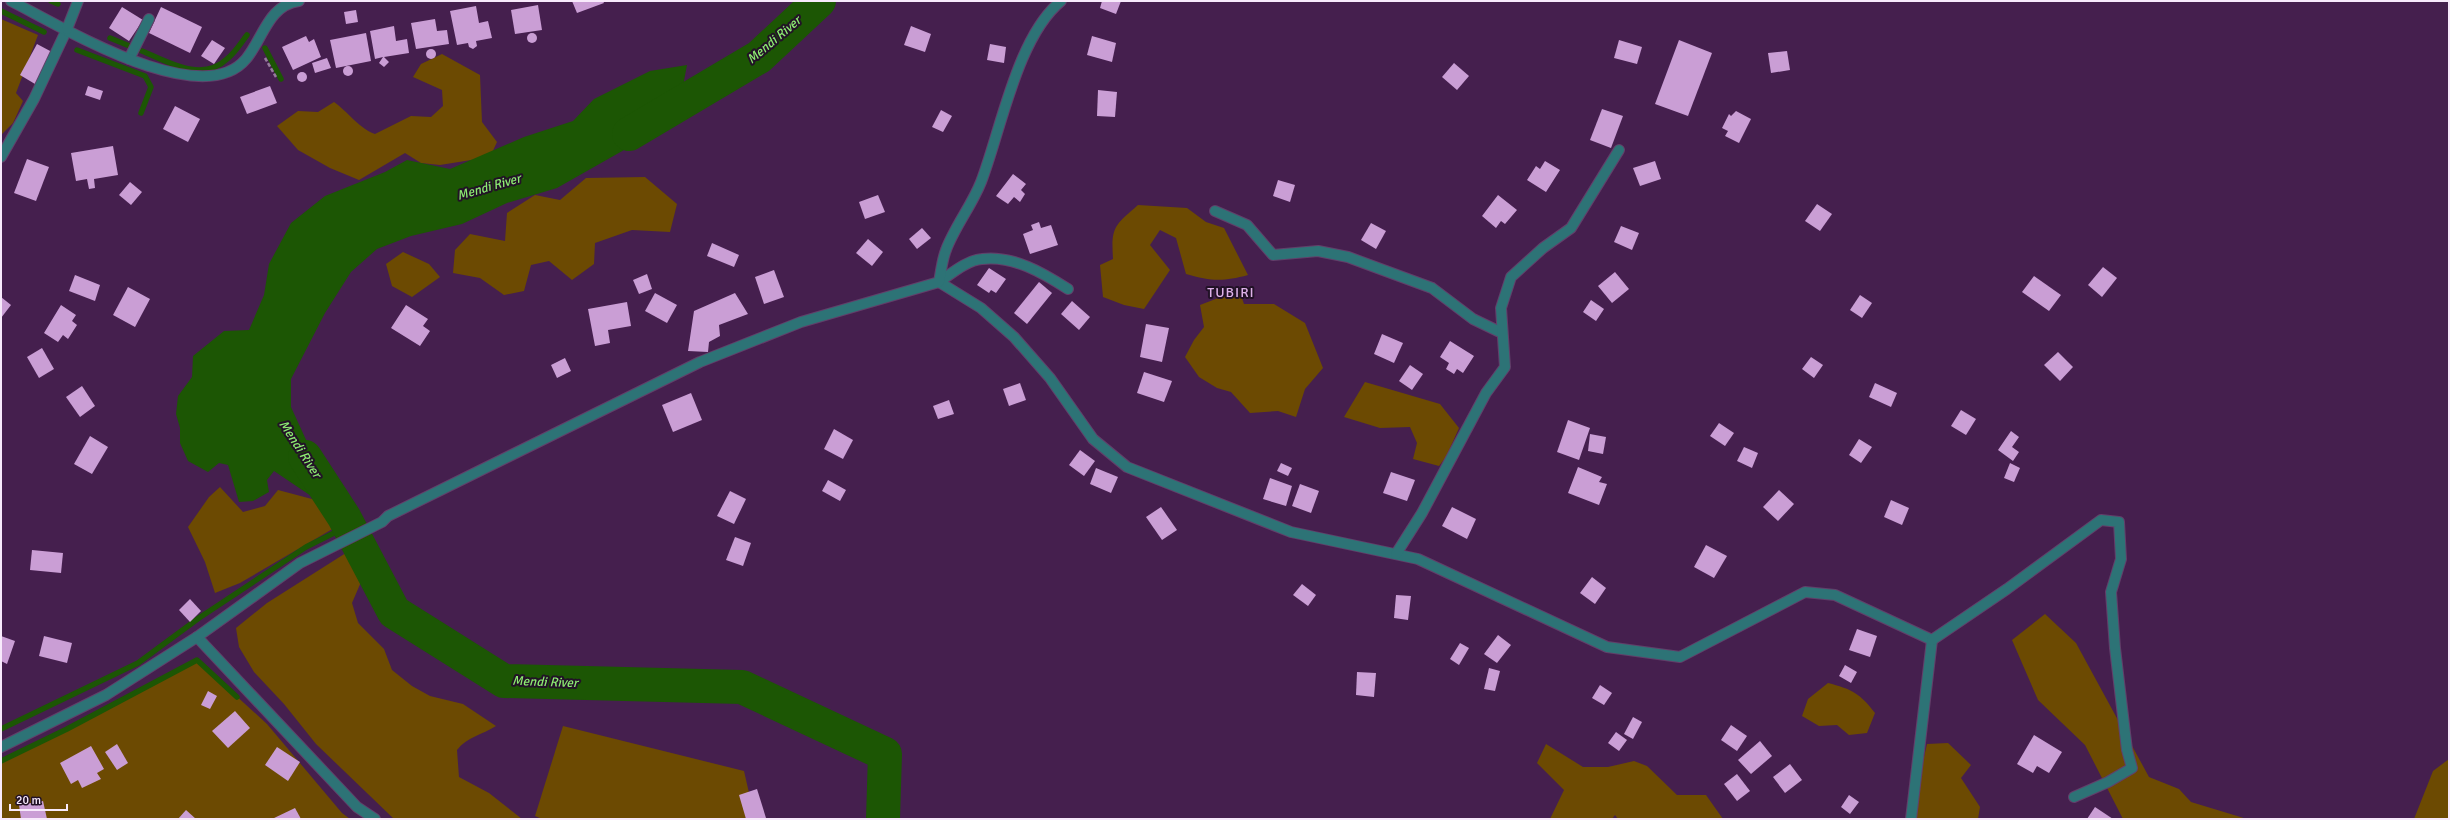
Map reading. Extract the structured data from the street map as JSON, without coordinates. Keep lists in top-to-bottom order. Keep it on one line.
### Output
{"districts":["TUBIRI"],"water":["Mendi River"],"scale_bar":"20 m"}
